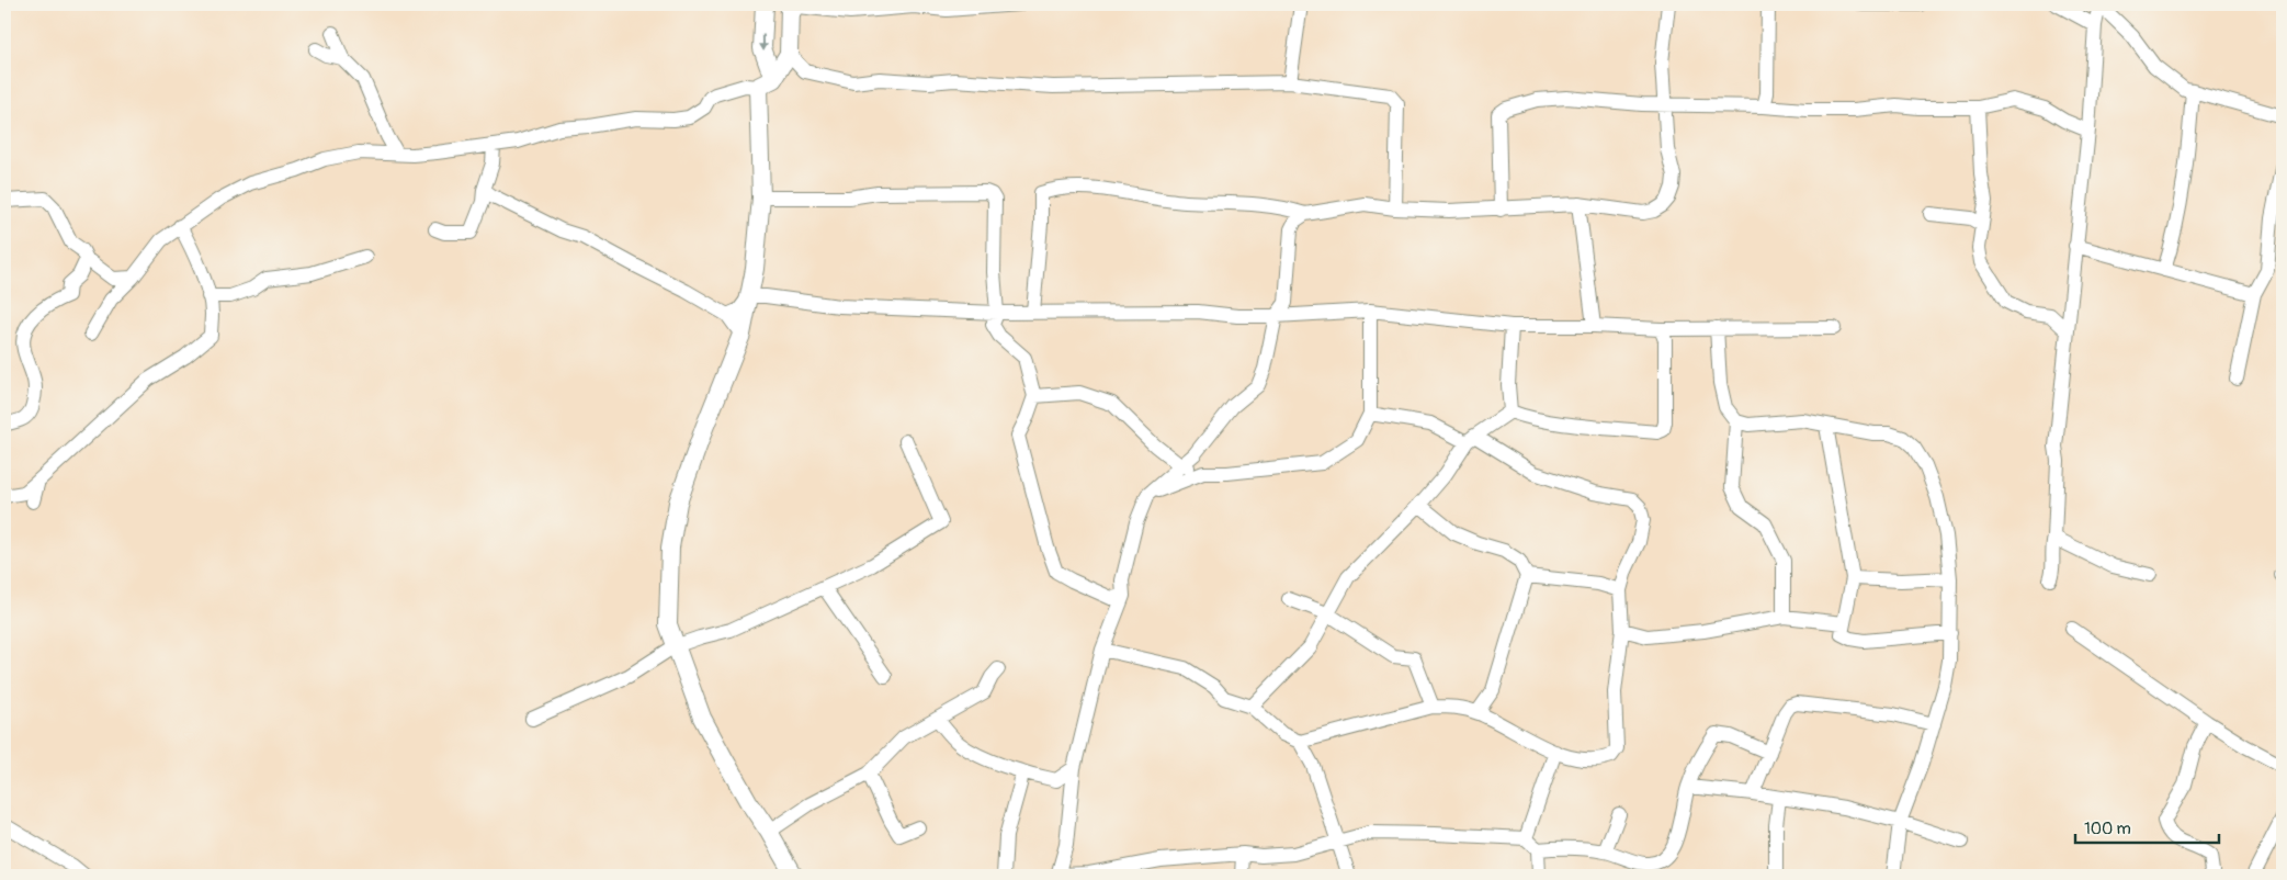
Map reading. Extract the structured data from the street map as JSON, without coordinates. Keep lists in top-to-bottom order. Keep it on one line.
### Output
{"scale_bar":"100 m"}
